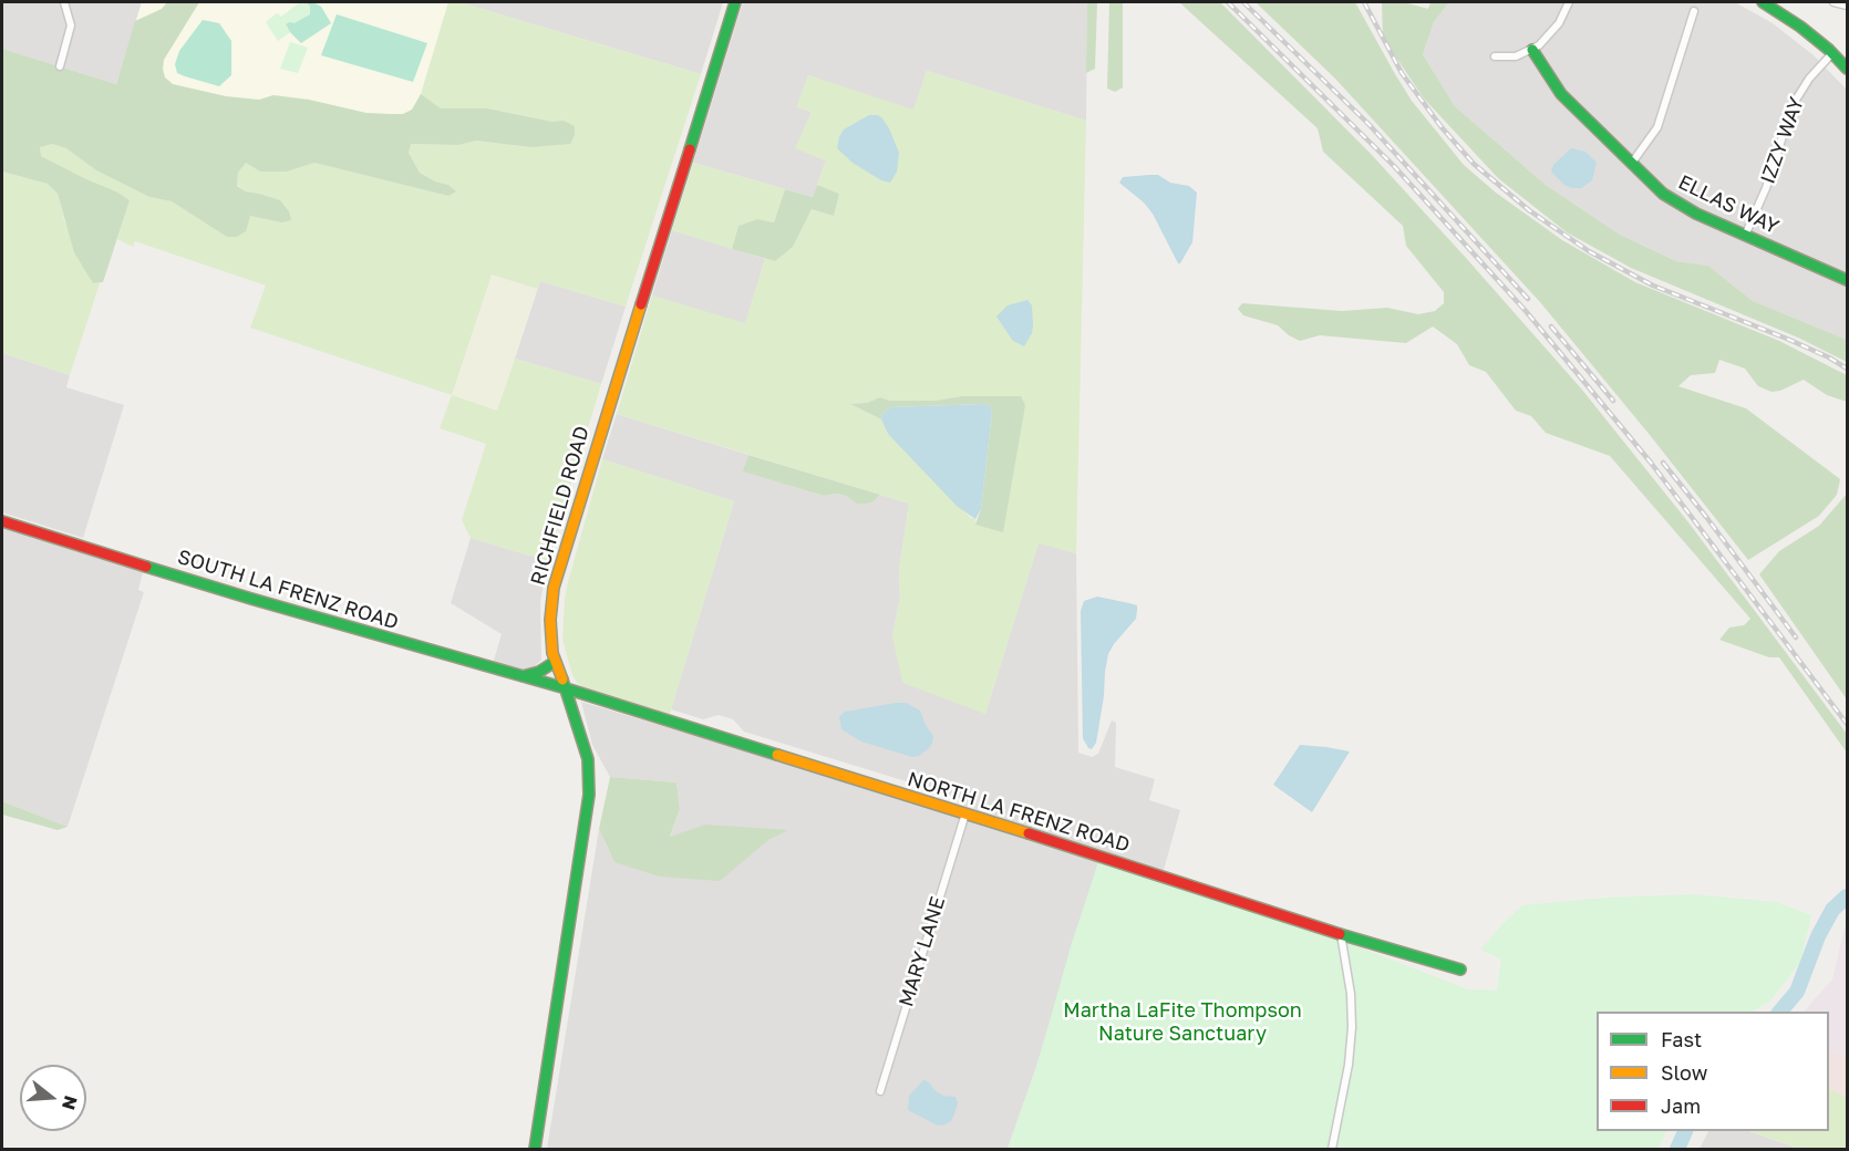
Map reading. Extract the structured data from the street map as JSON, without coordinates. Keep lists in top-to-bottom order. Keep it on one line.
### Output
{"streets":{"street":["IZZY WAY","ELLAS WAY","RICHFIELD ROAD","SOUTH LA FRENZ ROAD","NORTH LA FRENZ ROAD","MARY LANE"]},"crossings":[["IZZY WAY","ELLAS WAY"],["RICHFIELD ROAD","SOUTH LA FRENZ ROAD"],["RICHFIELD ROAD","NORTH LA FRENZ ROAD"],["SOUTH LA FRENZ ROAD","NORTH LA FRENZ ROAD"],["NORTH LA FRENZ ROAD","MARY LANE"]],"parks":["Martha LaFite Thompson Nature Sanctuary"],"legend":["Fast","Slow","Jam"],"north":"right"}
